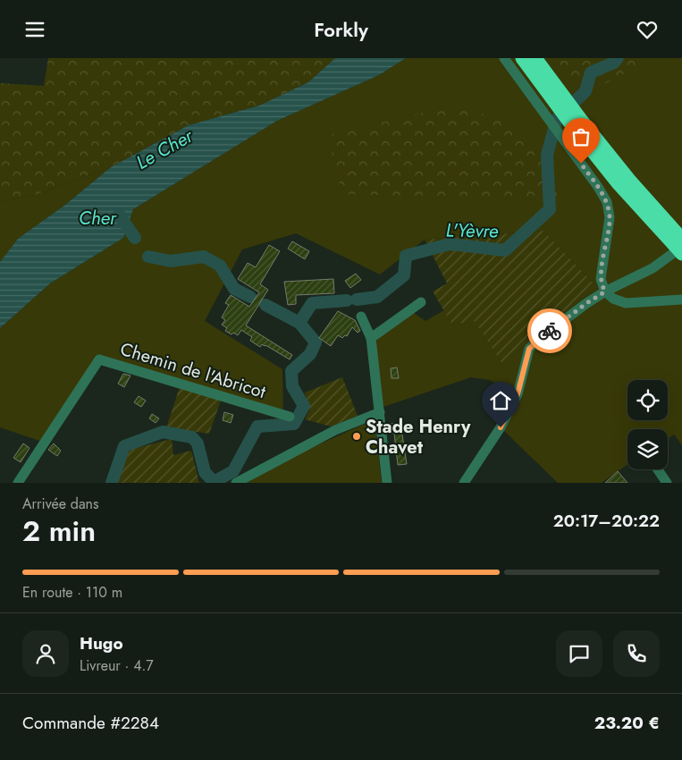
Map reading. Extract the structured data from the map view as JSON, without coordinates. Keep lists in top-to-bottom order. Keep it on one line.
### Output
{"streets":{"street":["Chemin de l'Abricot"]},"water":["Le Cher","Cher","L'Yèvre"],"places":["Stade Henry Chavet"],"page":{"header":"Forkly","heading":["2 min","Arrivée dans","20:17–20:22"],"panel":["Hugo","Livreur · 4.7","Commande #2284","23.20 €"],"bar":"En route · 110 m"}}
